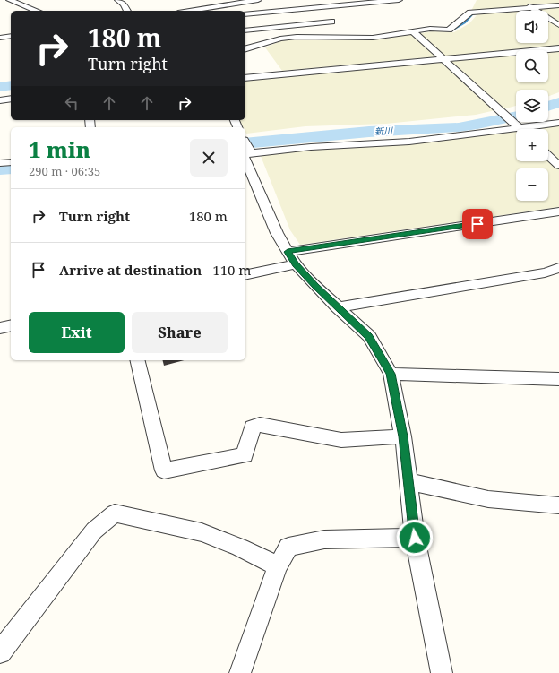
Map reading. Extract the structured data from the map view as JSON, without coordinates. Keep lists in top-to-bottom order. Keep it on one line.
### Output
{"water":["新川"],"page":{"map_buttons":["+","−"],"turn":["180 m","Turn right"],"heading":["1 min","290 m · 06:35"],"list":[{"name":"Turn right","value":"180 m"},{"name":"Arrive at destination","value":"110 m"}],"buttons":["Exit","Share"]}}
